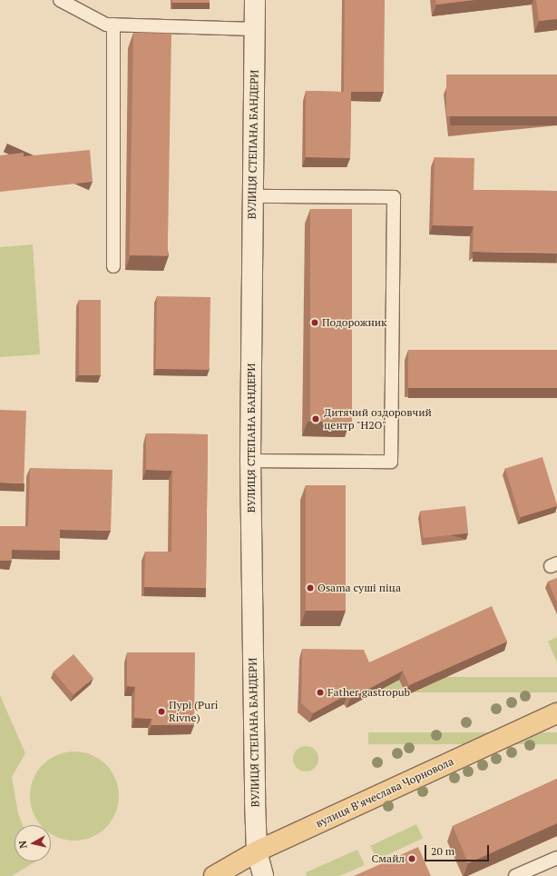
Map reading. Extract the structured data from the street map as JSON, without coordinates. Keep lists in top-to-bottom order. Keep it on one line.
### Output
{"streets":{"main road":["ВУЛИЦЯ СТЕПАНА БАНДЕРИ","вулиця Вʼячеслава Чорновола"]},"crossings":[["ВУЛИЦЯ СТЕПАНА БАНДЕРИ","вулиця Вʼячеслава Чорновола"]],"places":["Подорожник","Дитячий оздоровчий центр \"H2O\"","Osama суші піца","Father gastropub","Пурі (Puri Rivne)","Смайл"],"scale_bar":"20 m","north":"left"}
